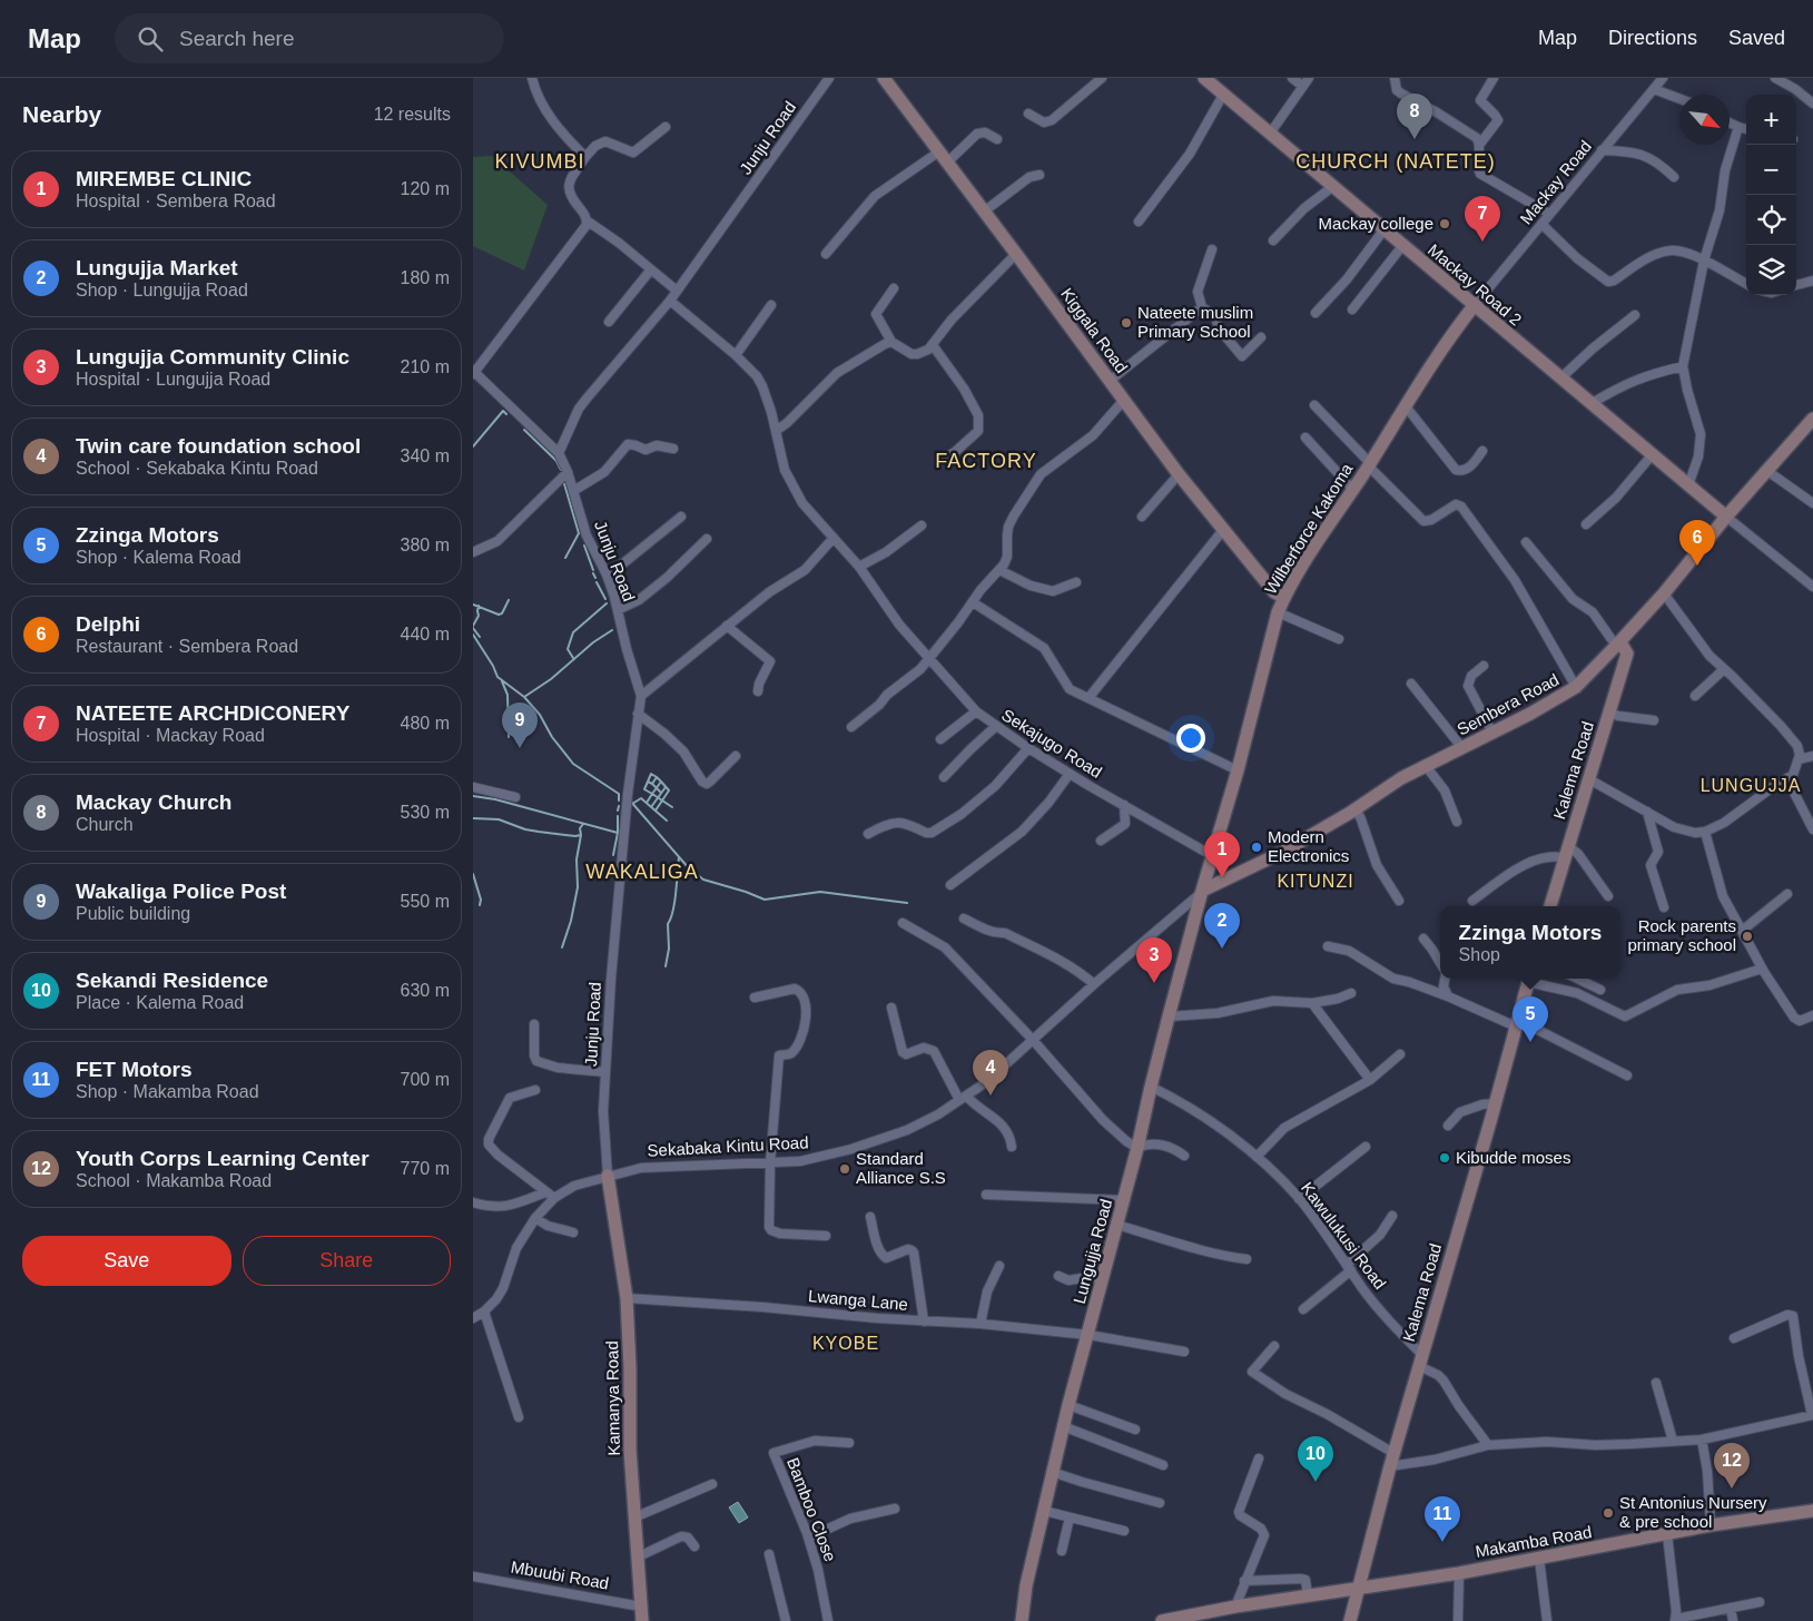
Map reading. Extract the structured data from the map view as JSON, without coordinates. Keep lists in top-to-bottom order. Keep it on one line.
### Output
{"streets":{"street":["Junju Road","Mackay Road","Mackay Road 2","Kiggala Road","Wilberforce Kakoma","Sembera Road","Sekajugo Road","Kalema Road","Sekabaka Kintu Road","Kawulukusi Road","Lungujja Road","Lwanga Lane","Kamanya Road","Bamboo Close","Makamba Road","Mbuubi Road"]},"crossings":[["Junju Road","Sekajugo Road"],["Junju Road","Sekabaka Kintu Road"],["Junju Road","Kamanya Road"],["Mackay Road","Mackay Road 2"],["Mackay Road","Wilberforce Kakoma"],["Mackay Road 2","Wilberforce Kakoma"],["Mackay Road 2","Sembera Road"],["Kiggala Road","Wilberforce Kakoma"],["Wilberforce Kakoma","Sembera Road"],["Wilberforce Kakoma","Sekajugo Road"],["Wilberforce Kakoma","Sekabaka Kintu Road"],["Wilberforce Kakoma","Lungujja Road"],["Sembera Road","Kalema Road"],["Sembera Road","Sekabaka Kintu Road"],["Sembera Road","Lungujja Road"],["Kalema Road","Kawulukusi Road"],["Kalema Road","Makamba Road"],["Sekabaka Kintu Road","Lungujja Road"],["Sekabaka Kintu Road","Kamanya Road"],["Kawulukusi Road","Lungujja Road"],["Lungujja Road","Lwanga Lane"],["Lwanga Lane","Kamanya Road"],["Kamanya Road","Mbuubi Road"]],"districts":["KIVUMBI","CHURCH (NATETE)","FACTORY","LUNGUJJA","WAKALIGA","KITUNZI","KYOBE"],"places":["Mackay college","Nateete muslim Primary School","Modern Electronics","Rock parents primary school","Kibudde moses","Standard Alliance S.S","St Antonius Nursery & pre school"],"north":"bottom right","page":{"header":"Map","search":"Search here","nav":["Map","Directions","Saved"],"heading":["Nearby","12 results"],"pins":["8","7","6","9","1","2","3","5","4","10","12","11"],"map_buttons":["+","−"],"list":[{"mark":"1","name":"MIREMBE CLINIC","note":"Hospital · Sembera Road","value":"120 m"},{"mark":"2","name":"Lungujja Market","note":"Shop · Lungujja Road","value":"180 m"},{"mark":"3","name":"Lungujja Community Clinic","note":"Hospital · Lungujja Road","value":"210 m"},{"mark":"4","name":"Twin care foundation school","note":"School · Sekabaka Kintu Road","value":"340 m"},{"mark":"5","name":"Zzinga Motors","note":"Shop · Kalema Road","value":"380 m"},{"mark":"6","name":"Delphi","note":"Restaurant · Sembera Road","value":"440 m"},{"mark":"7","name":"NATEETE ARCHDICONERY","note":"Hospital · Mackay Road","value":"480 m"},{"mark":"8","name":"Mackay Church","note":"Church","value":"530 m"},{"mark":"9","name":"Wakaliga Police Post","note":"Public building","value":"550 m"},{"mark":"10","name":"Sekandi Residence","note":"Place · Kalema Road","value":"630 m"},{"mark":"11","name":"FET Motors","note":"Shop · Makamba Road","value":"700 m"},{"mark":"12","name":"Youth Corps Learning Center","note":"School · Makamba Road","value":"770 m"}],"popup":["Zzinga Motors","Shop"],"buttons":["Save","Share"]}}
